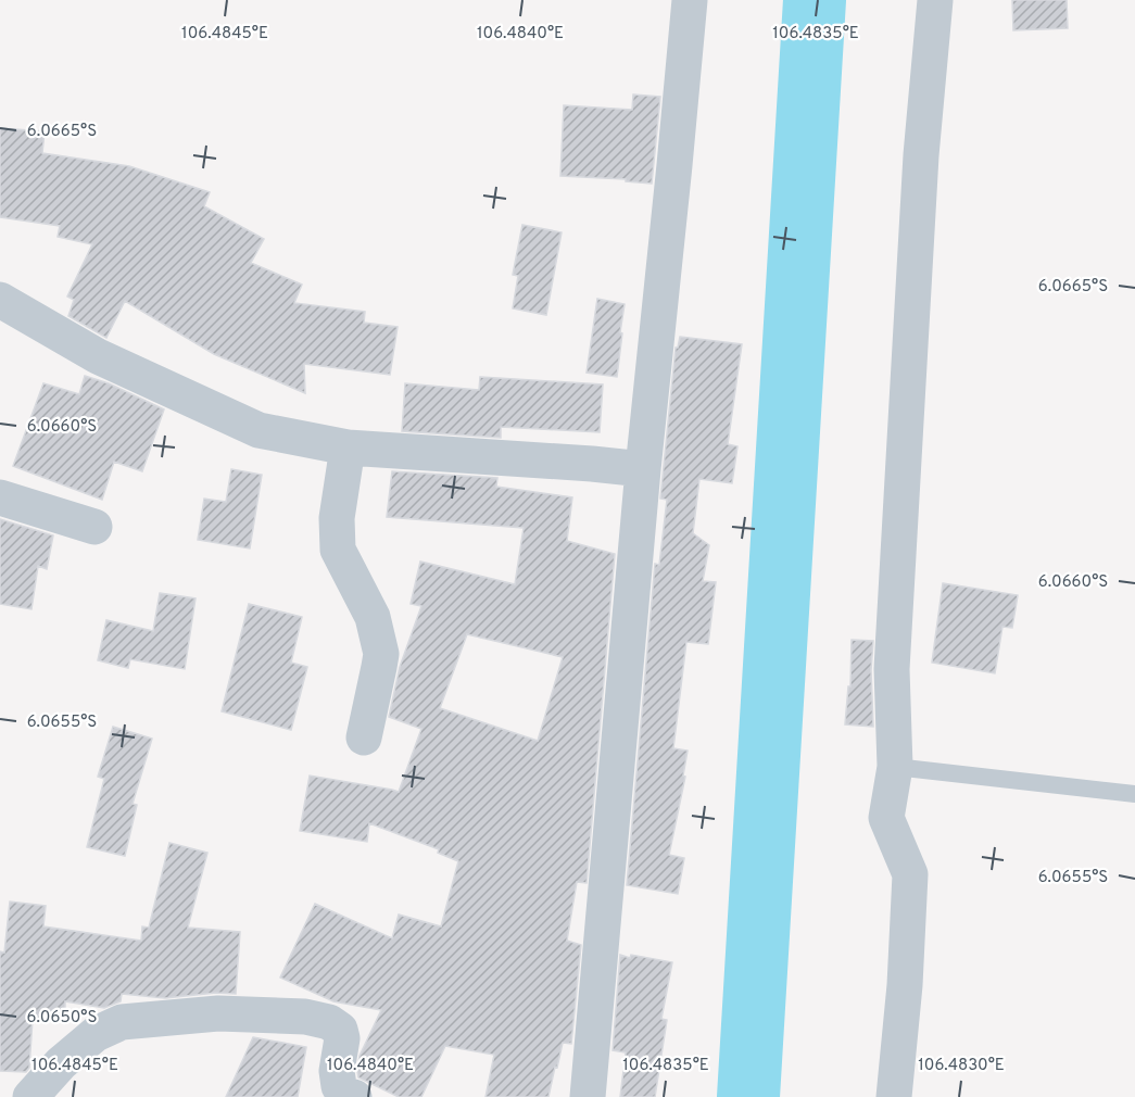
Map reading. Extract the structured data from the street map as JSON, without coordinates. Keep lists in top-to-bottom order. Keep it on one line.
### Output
{"coordinates":["106.4845°E","106.4840°E","106.4835°E","6.0665°S","6.0660°S","6.0655°S","6.0650°S","106.4830°E"]}
